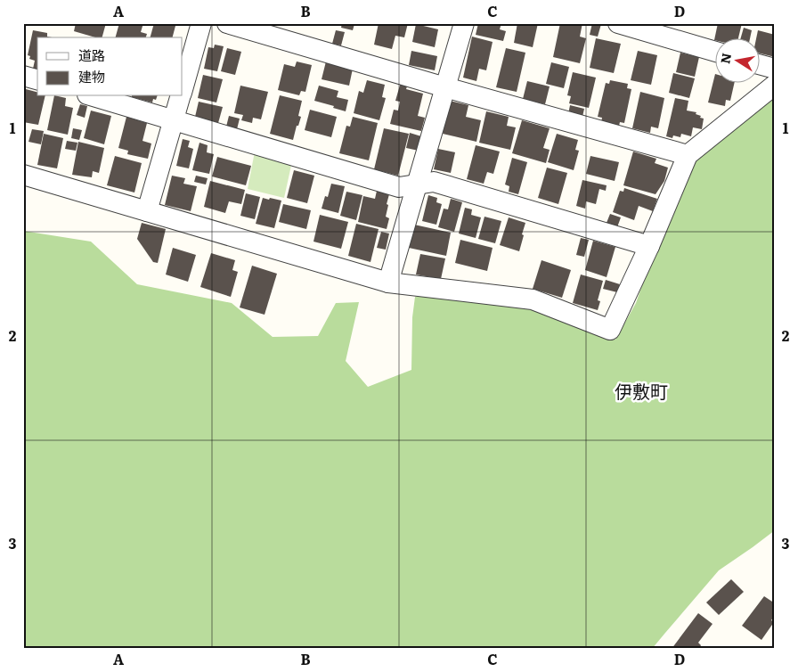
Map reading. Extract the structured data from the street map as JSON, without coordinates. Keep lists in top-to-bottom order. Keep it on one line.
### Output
{"districts":["伊敷町"],"legend":["道路","建物"],"north":"left","grid":{"columns":["A","B","C","D"],"rows":["1","2","3"]}}
